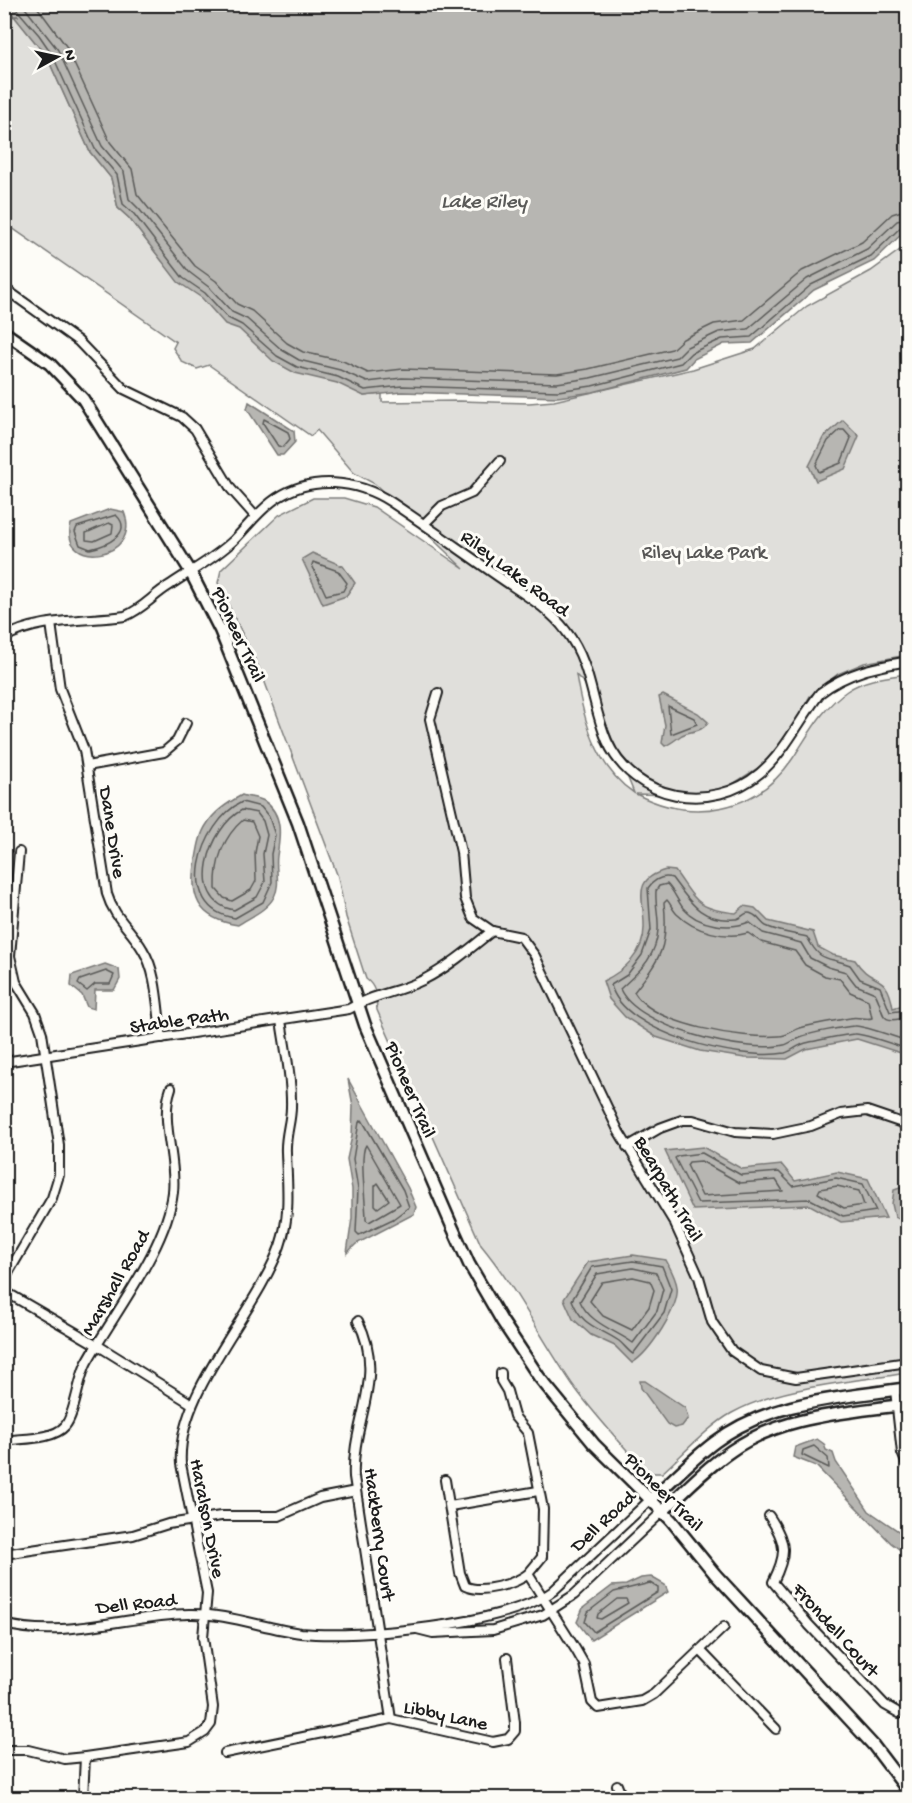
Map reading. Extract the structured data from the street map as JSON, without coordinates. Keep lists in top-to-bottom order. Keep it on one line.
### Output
{"streets":{"main road":["Pioneer Trail","Dell Road"],"street":["Riley Lake Road","Dane Drive","Stable Path","Bearpath Trail","Marshall Road","Haralson Drive","Hackberry Court","Frondell Court","Libby Lane"]},"crossings":[["Riley Lake Road","Pioneer Trail"],["Riley Lake Road","Dane Drive"],["Pioneer Trail","Stable Path"],["Pioneer Trail","Dell Road"],["Dane Drive","Stable Path"],["Stable Path","Haralson Drive"],["Haralson Drive","Dell Road"],["Dell Road","Hackberry Court"],["Hackberry Court","Libby Lane"]],"water":["Lake Riley"],"parks":["Riley Lake Park"],"north":"right"}
